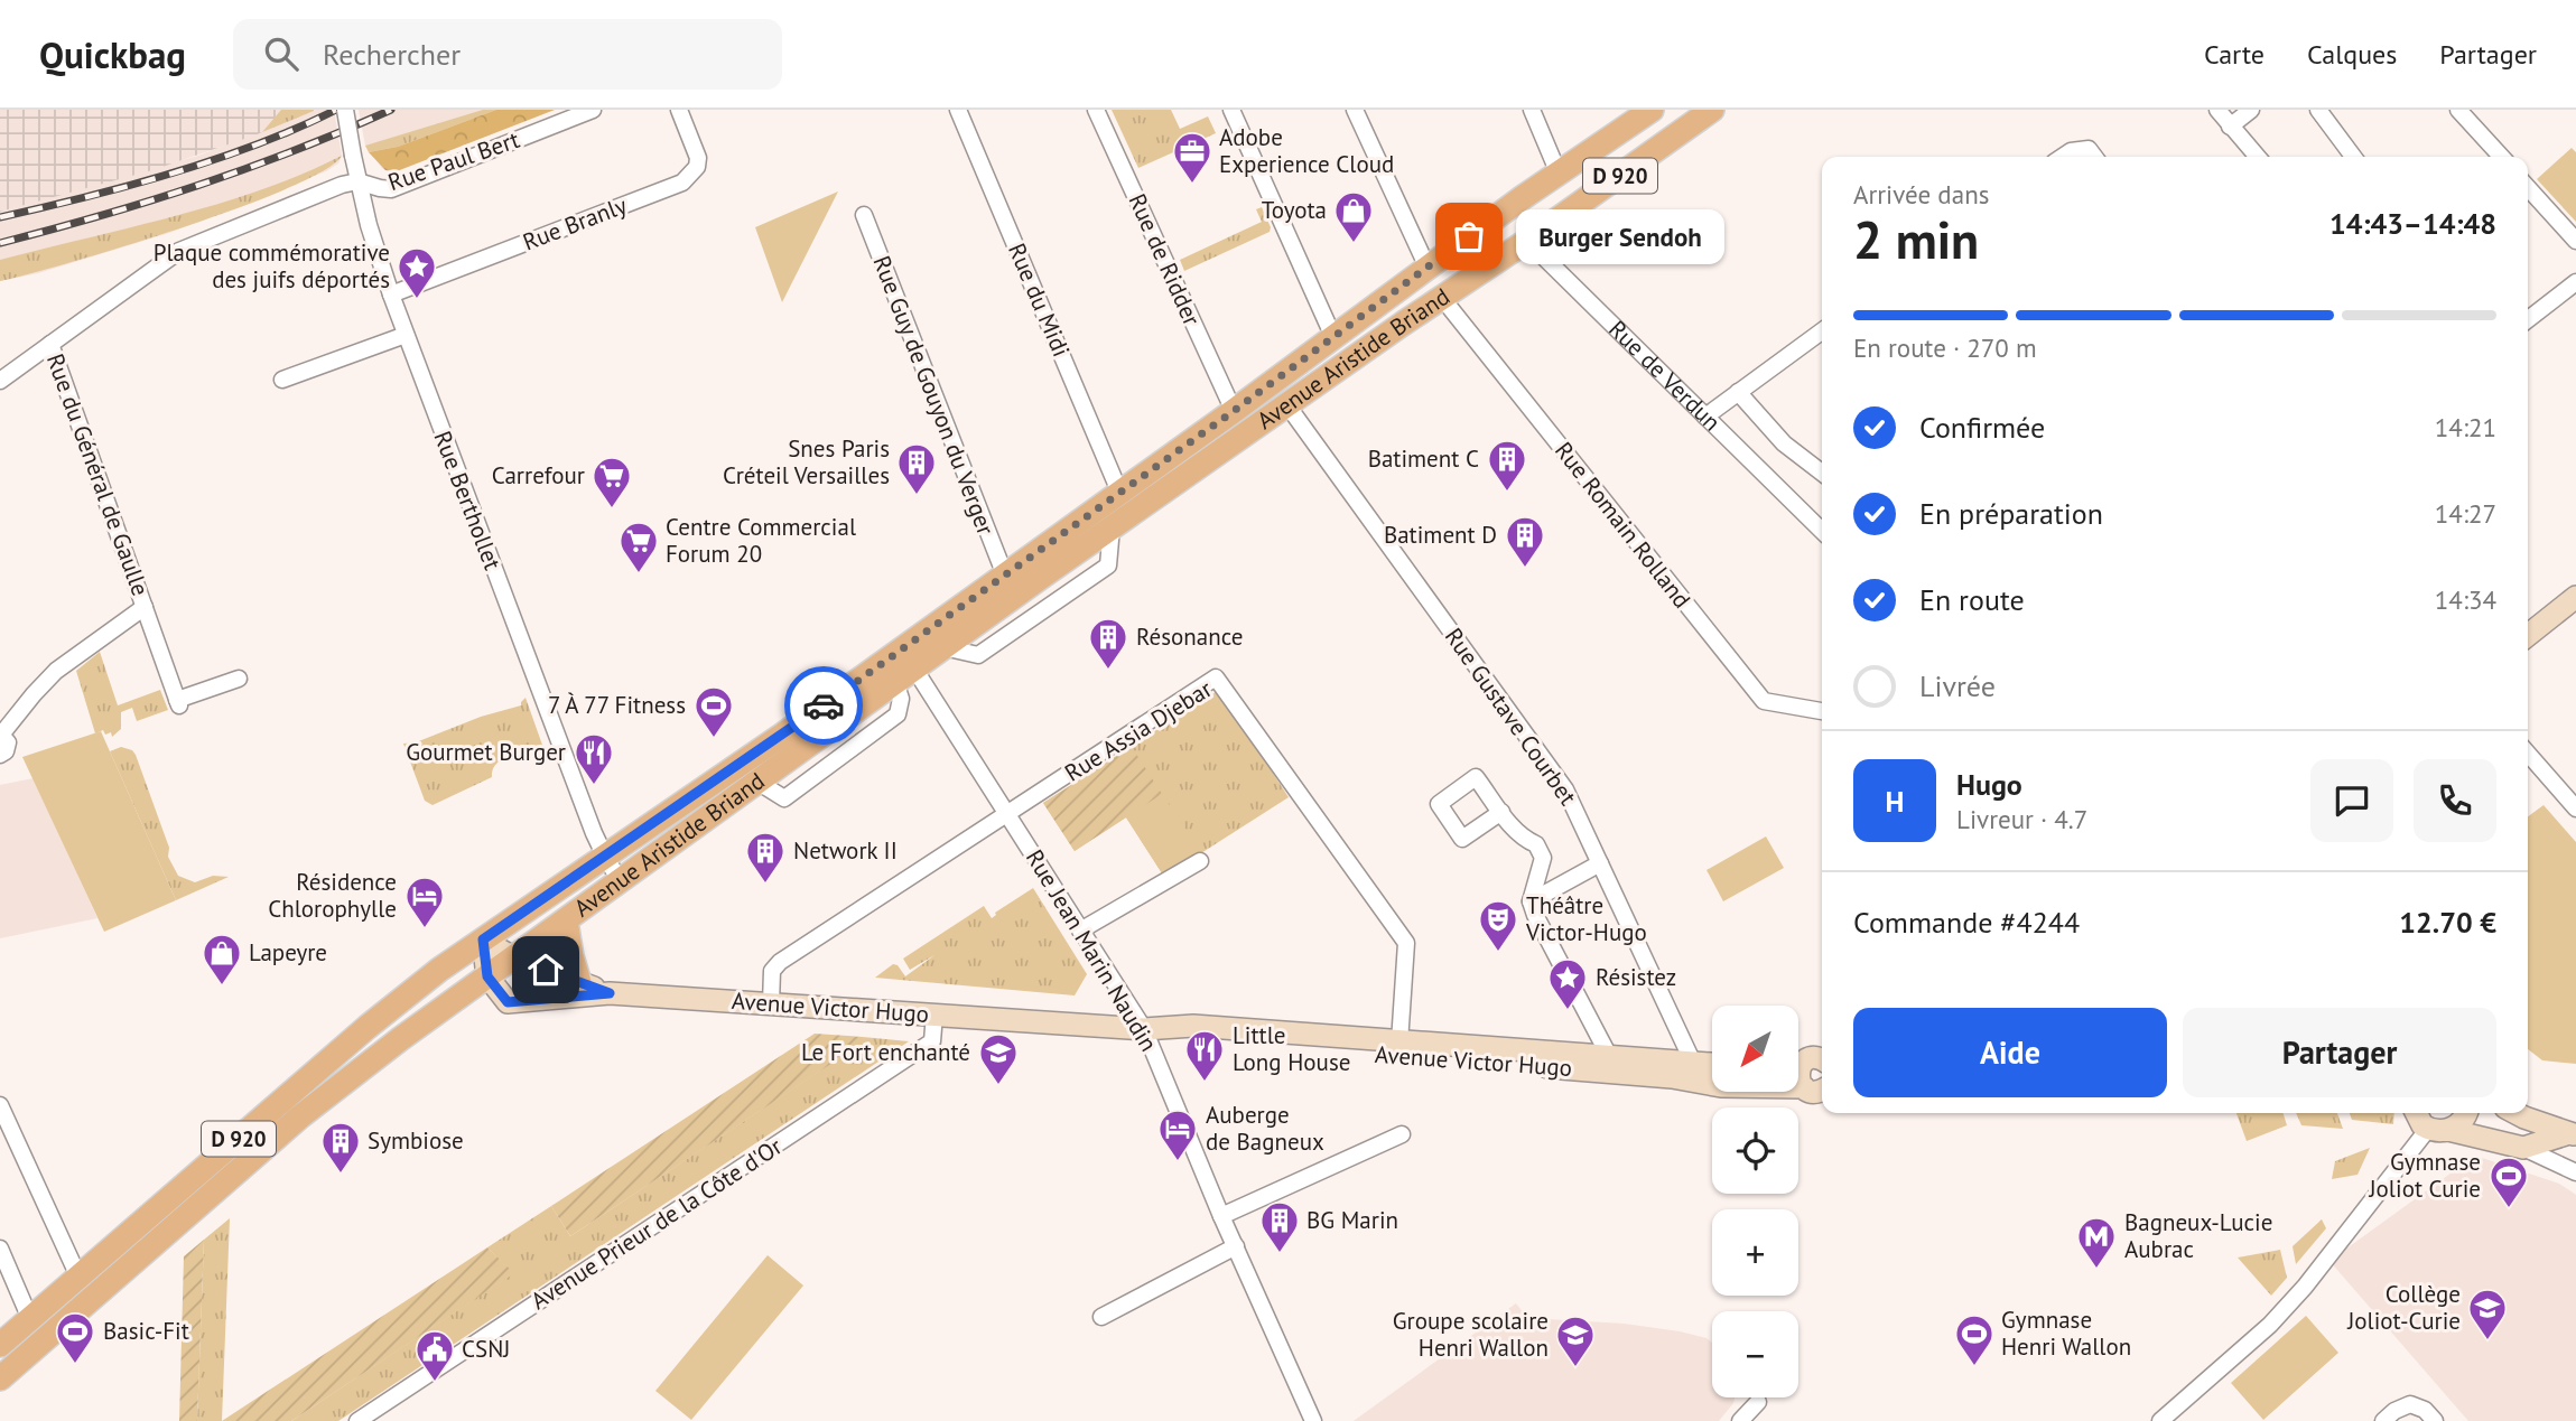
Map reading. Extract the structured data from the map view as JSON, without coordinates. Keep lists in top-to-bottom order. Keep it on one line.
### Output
{"streets":{"main road":["D 920","Avenue Aristide Briand","Rue de Verdun"],"street":["Rue Paul Bert","Rue Branly","Rue de Ridder","Rue du Midi","Rue Guy de Gouyon du Verger","Rue du Général de Gaulle","Rue Berthollet","Rue Romain Rolland","Rue Gustave Courbet","Rue Assia Djebar","Rue Jean Marin Naudin","Avenue Victor Hugo","Avenue Prieur de la Côte d'Or"]},"crossings":[["Rue Paul Bert","Rue Berthollet"],["Rue Branly","Rue Berthollet"],["Rue de Ridder","Avenue Aristide Briand"],["Rue du Midi","Avenue Aristide Briand"],["Avenue Aristide Briand","Rue de Verdun"],["Avenue Aristide Briand","Rue Guy de Gouyon du Verger"],["Avenue Aristide Briand","Rue Berthollet"],["Avenue Aristide Briand","Rue Romain Rolland"],["Avenue Aristide Briand","Rue Gustave Courbet"],["Avenue Aristide Briand","Rue Jean Marin Naudin"],["Avenue Aristide Briand","Avenue Victor Hugo"],["Rue Gustave Courbet","Avenue Victor Hugo"],["Rue Assia Djebar","Rue Jean Marin Naudin"],["Rue Assia Djebar","Avenue Victor Hugo"],["Rue Jean Marin Naudin","Avenue Victor Hugo"],["Avenue Victor Hugo","Avenue Prieur de la Côte d'Or"]],"places":{"office":["Adobe Experience Cloud"],"other":["Burger Sendoh"],"shop":["Toyota","Lapeyre"],"place":["Plaque commémorative des juifs déportés","Résistez"],"building":["Batiment C","Snes Paris Créteil Versailles","Batiment D","Résonance","Network II","Symbiose","BG Marin"],"supermarket":["Carrefour","Centre Commercial Forum 20"],"sports":["7 À 77 Fitness","Gymnase Joliot Curie","Basic-Fit","Gymnase Henri Wallon"],"restaurant":["Gourmet Burger","Little Long House"],"hotel":["Résidence Chlorophylle","Auberge de Bagneux"],"theatre":["Théâtre Victor-Hugo"],"school or university":["Le Fort enchanté","Collège Joliot-Curie","Groupe scolaire Henri Wallon"],"metro station":["Bagneux-Lucie Aubrac"],"public building":["CSNJ"]},"north":"bottom left","page":{"header":"Quickbag","search":"Rechercher","nav":["Carte","Calques","Partager"],"heading":["2 min","Arrivée dans","14:43–14:48"],"panel":["Hugo","Livreur · 4.7","Commande #4244","12.70 €"],"bubble":"Burger Sendoh","bar":"En route · 270 m","list":[["Confirmée","14:21"],["En préparation","14:27"],["En route","14:34"],"Livrée"],"round":"H","buttons":["Aide","Partager"],"map_buttons":["+","−"]}}
